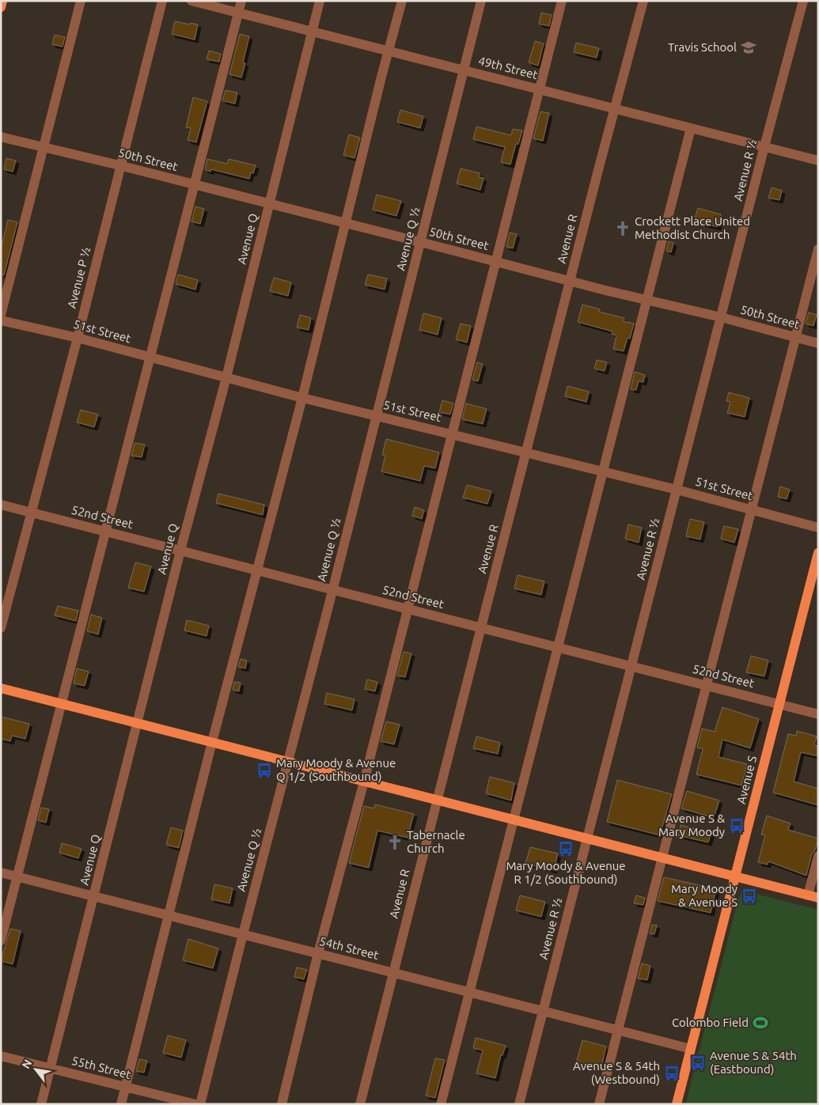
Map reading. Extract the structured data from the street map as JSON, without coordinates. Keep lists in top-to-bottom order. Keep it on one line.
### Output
{"streets":{"main road":["Avenue S"],"street":["49th Street","50th Street","Avenue R ½","Avenue Q","Avenue Q ½","Avenue R","Avenue P ½","51st Street","52nd Street","54th Street","55th Street"]},"crossings":[["49th Street","Avenue R ½"],["49th Street","Avenue Q"],["49th Street","Avenue Q ½"],["49th Street","Avenue R"],["50th Street","Avenue R ½"],["50th Street","Avenue Q"],["50th Street","Avenue Q ½"],["50th Street","Avenue R"],["50th Street","Avenue P ½"],["Avenue R ½","51st Street"],["Avenue R ½","52nd Street"],["Avenue R ½","54th Street"],["Avenue Q","51st Street"],["Avenue Q","52nd Street"],["Avenue Q","54th Street"],["Avenue Q","55th Street"],["Avenue Q ½","51st Street"],["Avenue Q ½","52nd Street"],["Avenue Q ½","54th Street"],["Avenue R","51st Street"],["Avenue R","52nd Street"],["Avenue R","54th Street"],["Avenue P ½","51st Street"],["Avenue P ½","52nd Street"],["52nd Street","Avenue S"],["Avenue S","54th Street"]],"places":{"school or university":["Travis School"],"church":["Crockett Place United Methodist Church","Tabernacle Church"],"bus stop":["Mary Moody & Avenue Q 1/2 (Southbound)","Avenue S & Mary Moody","Mary Moody & Avenue R 1/2 (Southbound)","Mary Moody & Avenue S","Avenue S & 54th (Eastbound)","Avenue S & 54th (Westbound)"],"sports":["Colombo Field"]},"north":"top left"}
